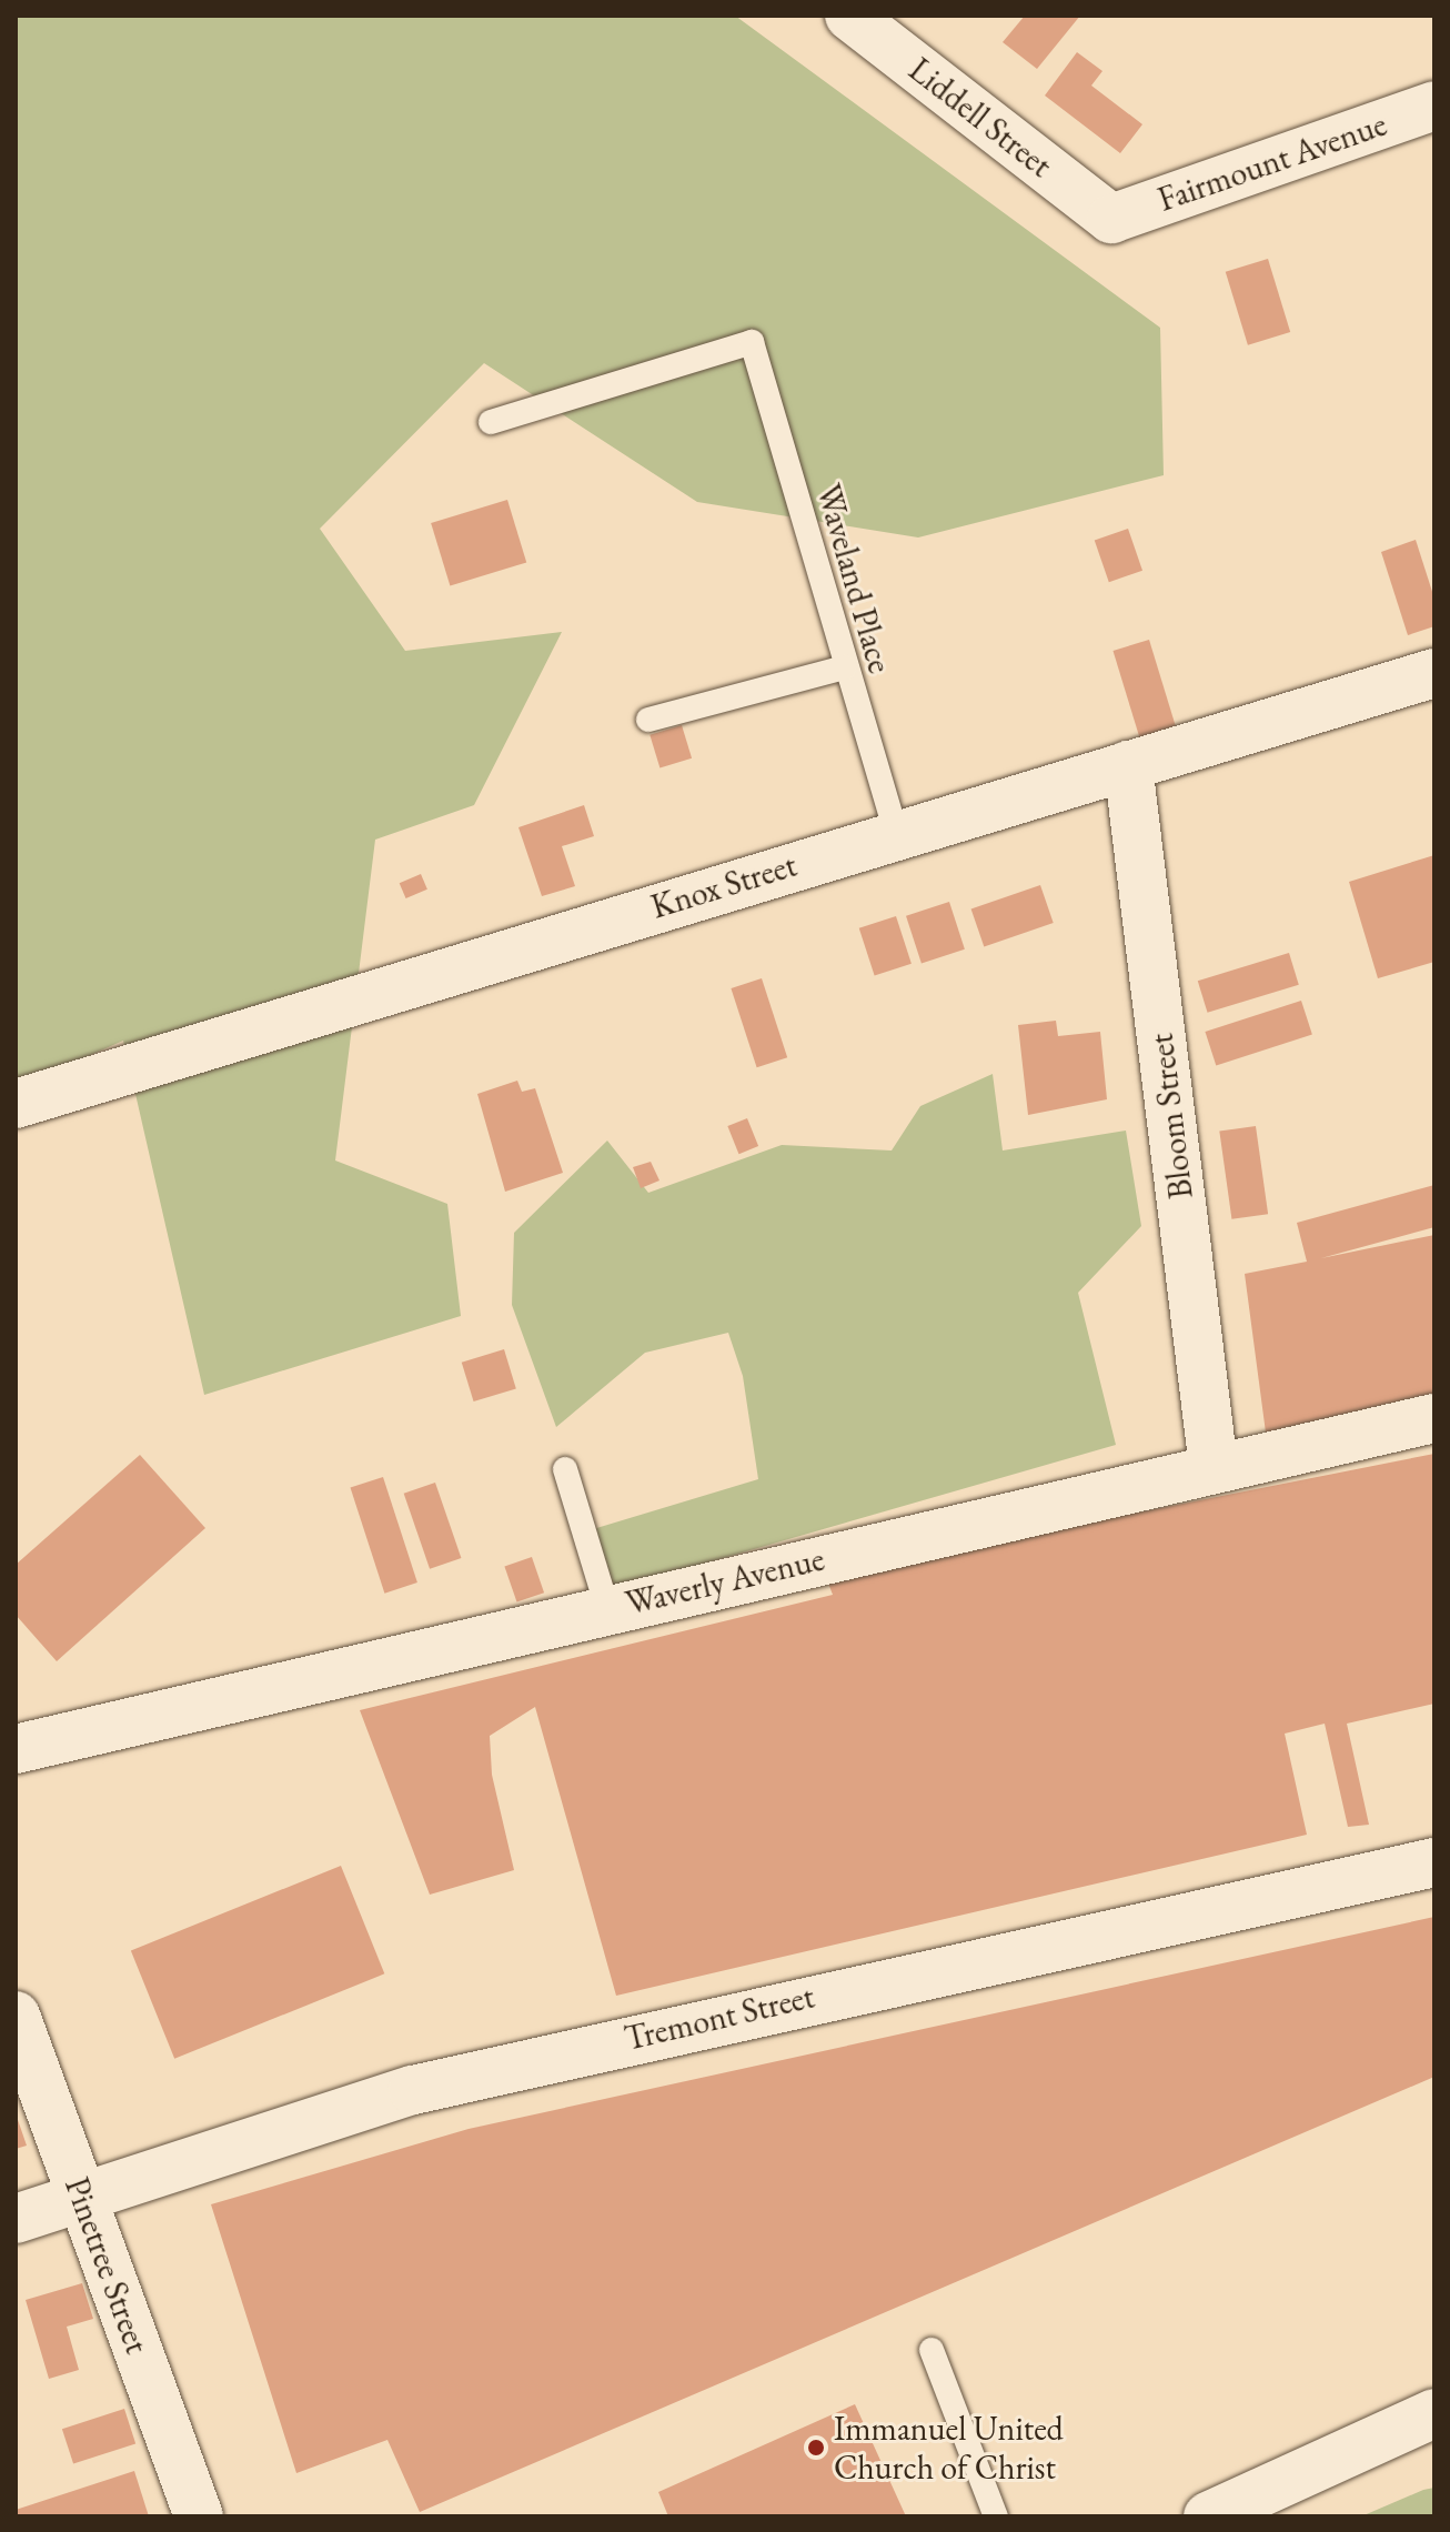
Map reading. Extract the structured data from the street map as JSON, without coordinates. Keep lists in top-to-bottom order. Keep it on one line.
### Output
{"streets":{"street":["Liddell Street","Fairmount Avenue","Knox Street","Bloom Street","Waverly Avenue","Tremont Street","Pinetree Street"],"lane":["Waveland Place"]},"crossings":[["Liddell Street","Fairmount Avenue"],["Waveland Place","Knox Street"],["Knox Street","Bloom Street"],["Bloom Street","Waverly Avenue"],["Tremont Street","Pinetree Street"]],"places":["Immanuel United Church of Christ"]}
